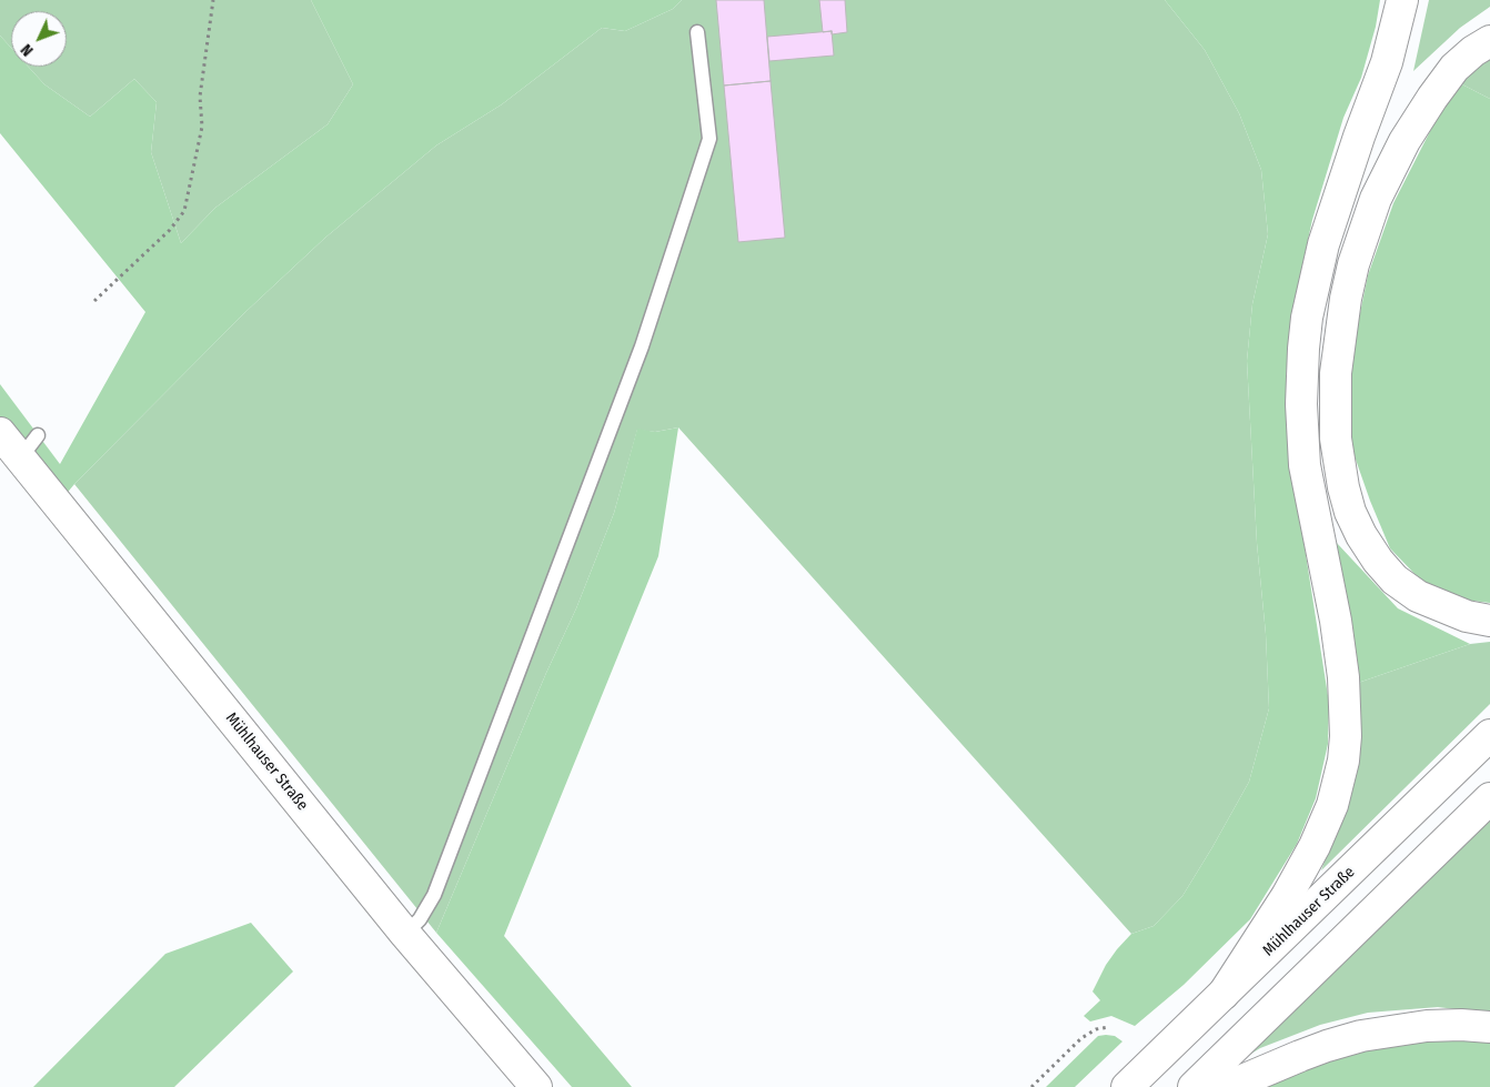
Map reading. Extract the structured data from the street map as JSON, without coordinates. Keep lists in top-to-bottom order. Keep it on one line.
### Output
{"streets":{"main road":["Mühlhauser Straße"]},"north":"bottom left"}
